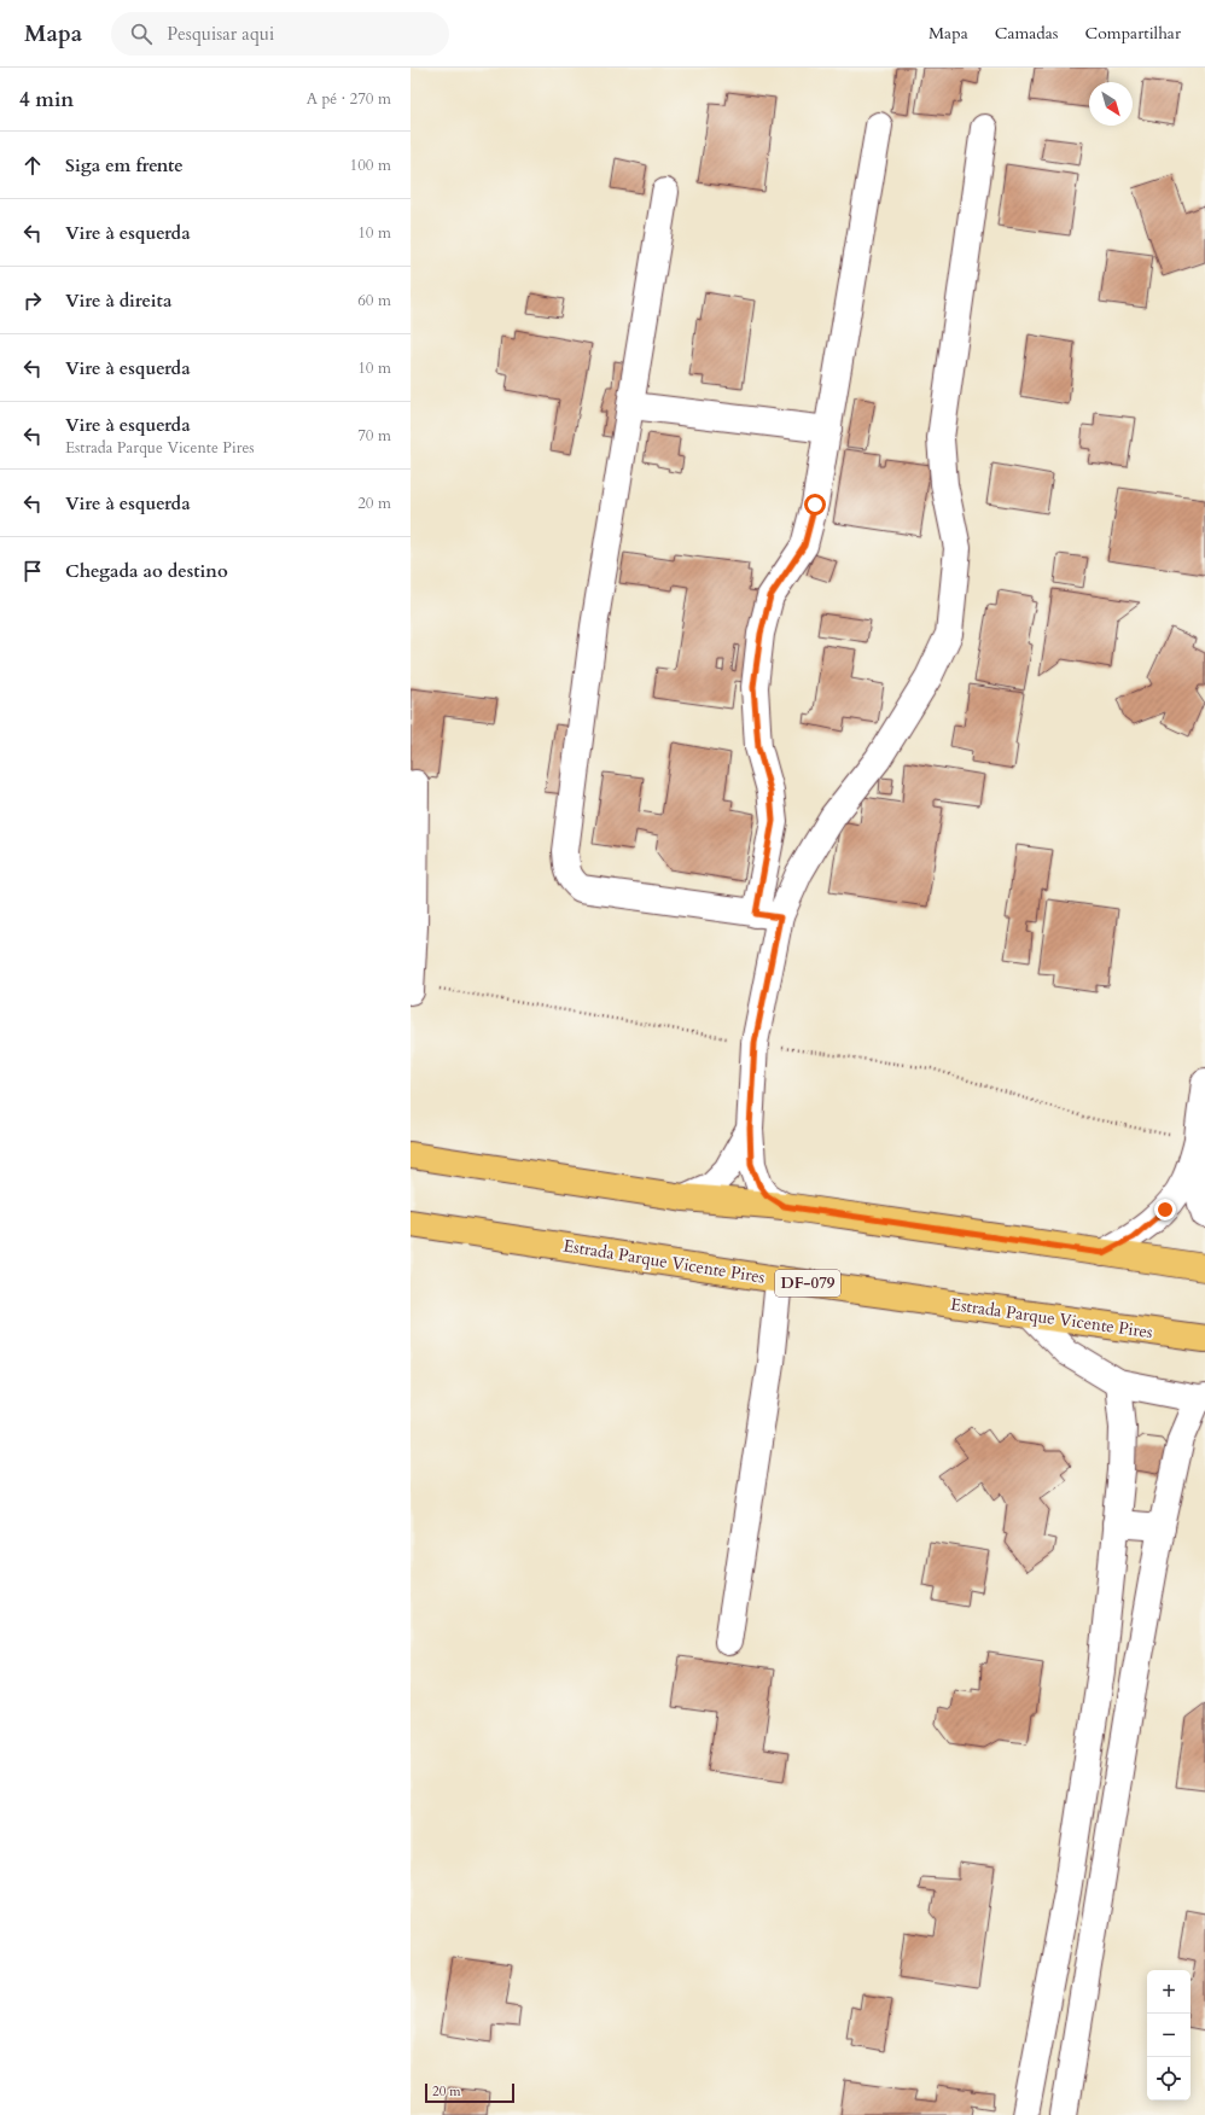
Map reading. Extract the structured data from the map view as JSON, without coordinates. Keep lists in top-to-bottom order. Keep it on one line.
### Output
{"streets":{"main road":["Estrada Parque Vicente Pires","DF-079"]},"scale_bar":"20 m","north":"bottom right","page":{"header":"Mapa","search":"Pesquisar aqui","nav":["Mapa","Camadas","Compartilhar"],"heading":["4 min","A pé · 270 m"],"list":[["Siga em frente","100 m"],["Vire à esquerda","10 m"],["Vire à direita","60 m"],["Vire à esquerda","10 m"],["Vire à esquerda","Estrada Parque Vicente Pires","70 m"],["Vire à esquerda","20 m"],"Chegada ao destino"],"map_buttons":["+","−"],"scale":"20 m"}}
